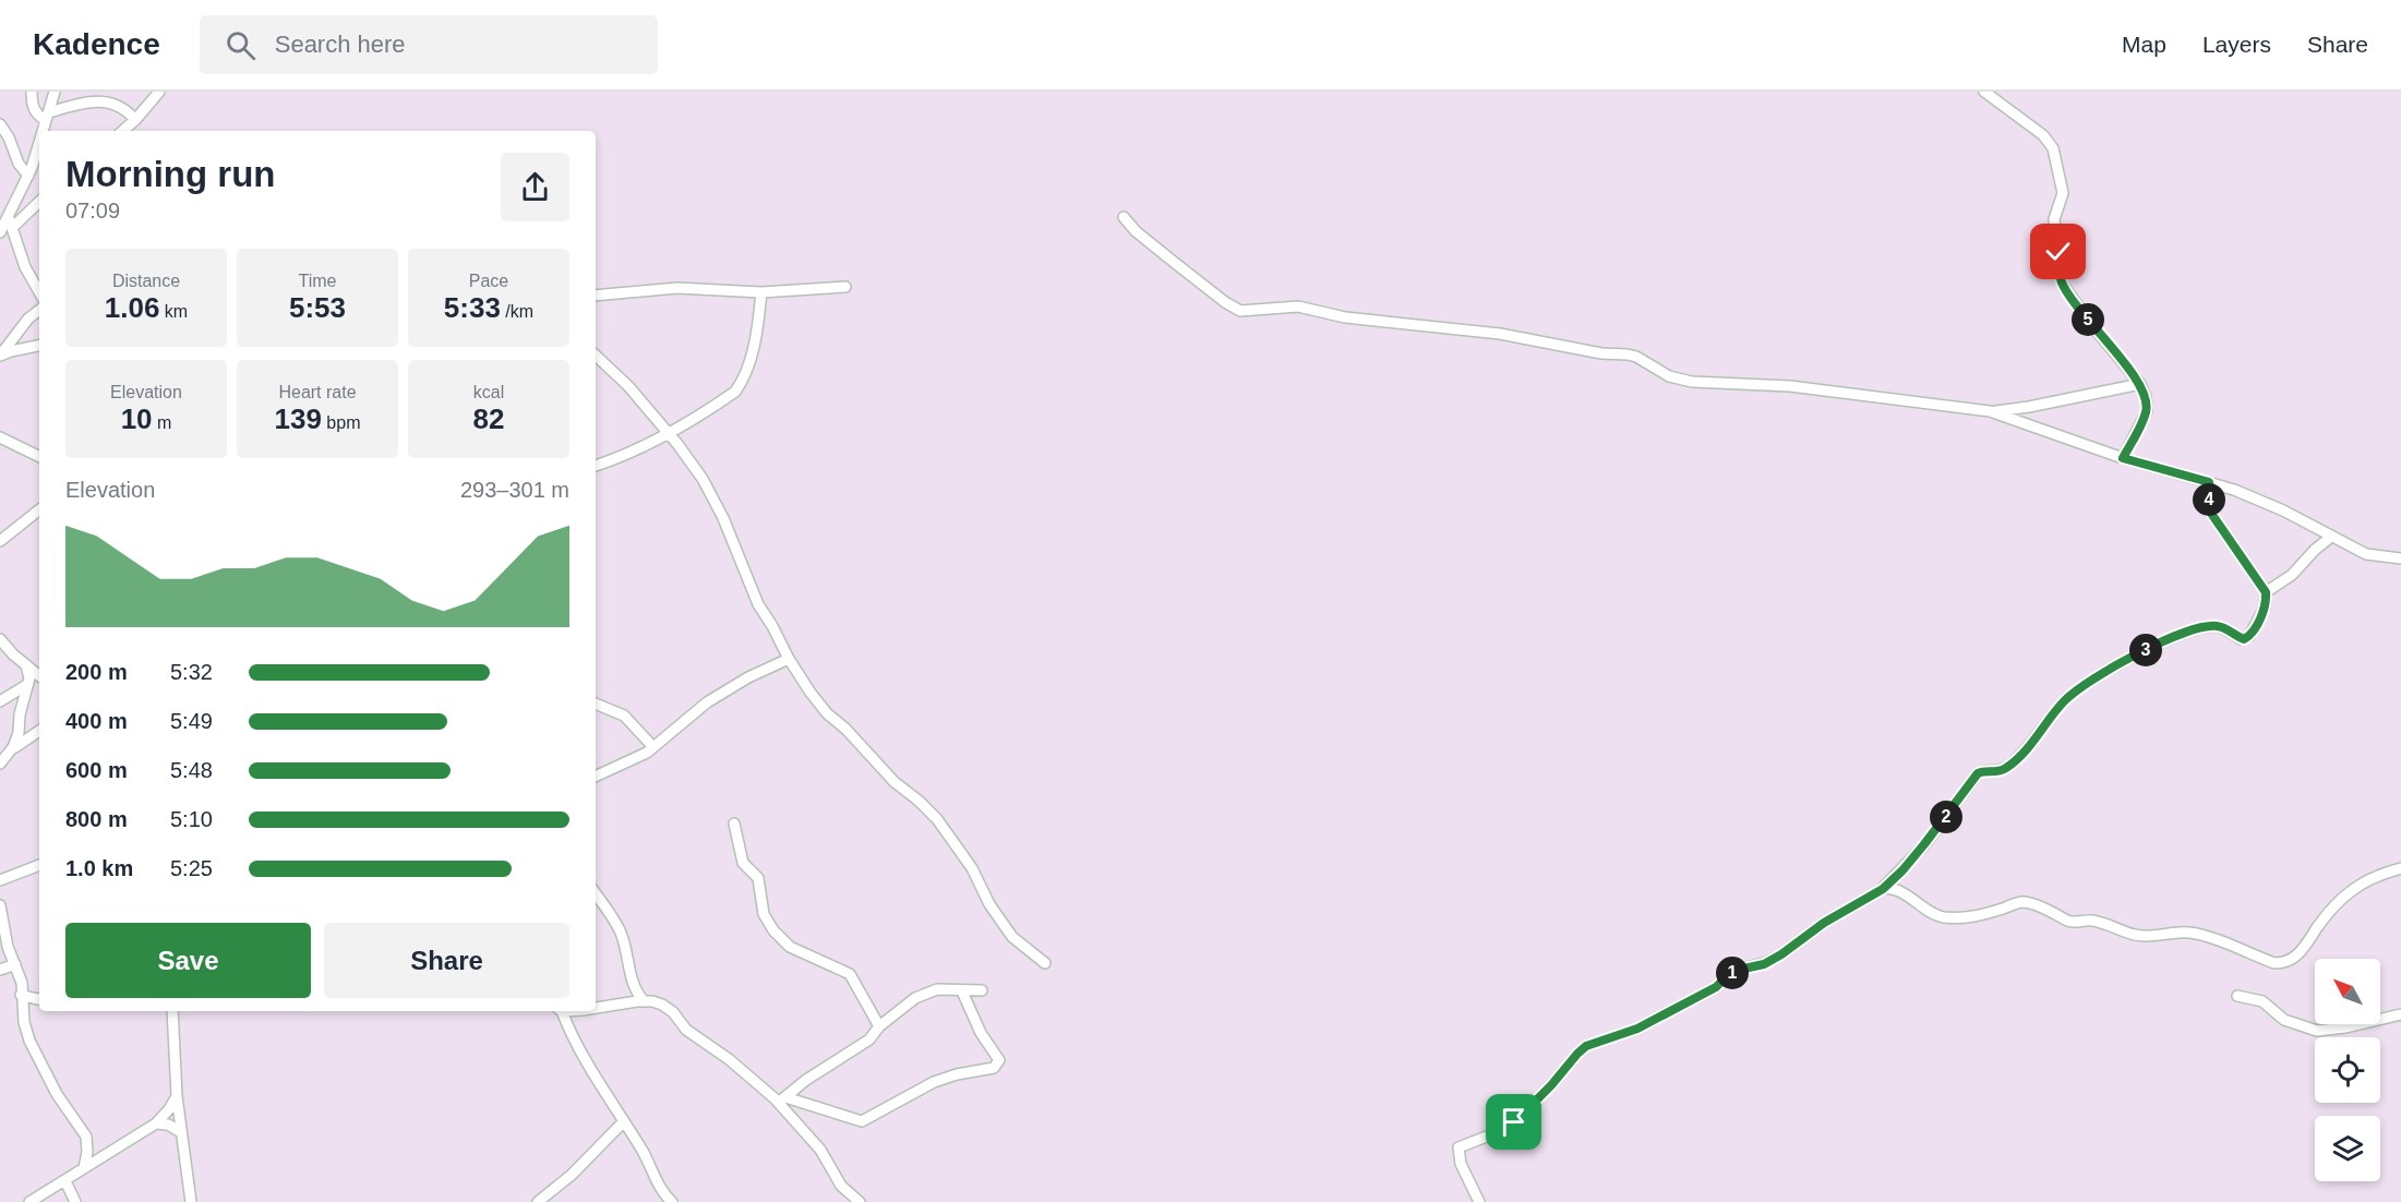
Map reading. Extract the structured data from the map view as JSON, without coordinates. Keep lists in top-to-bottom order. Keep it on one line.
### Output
{"north":"top left","page":{"header":"Kadence","search":"Search here","nav":["Map","Layers","Share"],"heading":["Morning run","07:09"],"stats":[["Distance","1.06 km"],["Time","5:53"],["Pace","5:33 /km"],["Elevation","10 m"],["Heart rate","139 bpm"],["kcal","82"]],"pins":["5","4","3","2","1"],"chart":["Elevation","293–301 m"],"list":[{"name":"200 m","note":"5:32"},{"name":"400 m","note":"5:49"},{"name":"600 m","note":"5:48"},{"name":"800 m","note":"5:10"},{"name":"1.0 km","note":"5:25"}],"buttons":["Save","Share"]}}
